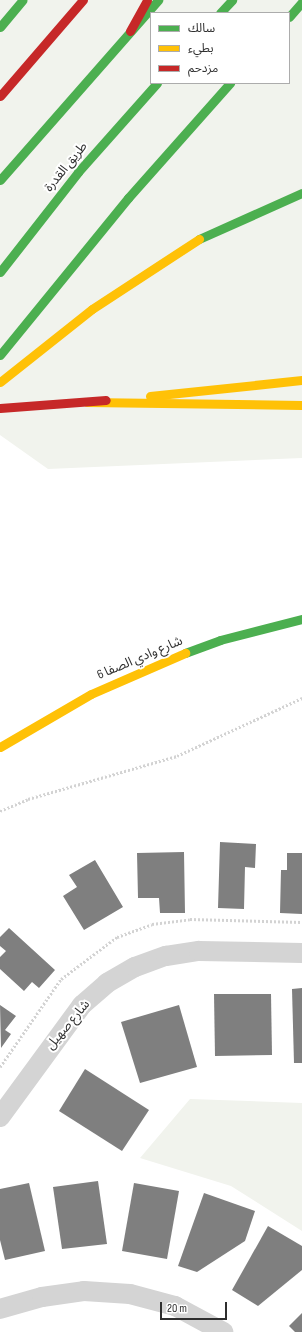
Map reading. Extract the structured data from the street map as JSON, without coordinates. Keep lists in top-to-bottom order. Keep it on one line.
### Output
{"streets":{"main road":["طريق القدرة","شارع وادي الصفا 6"],"street":["شارع صهيل"]},"legend":["سالك","بطيء","مزدحم"],"scale_bar":"20 m"}
